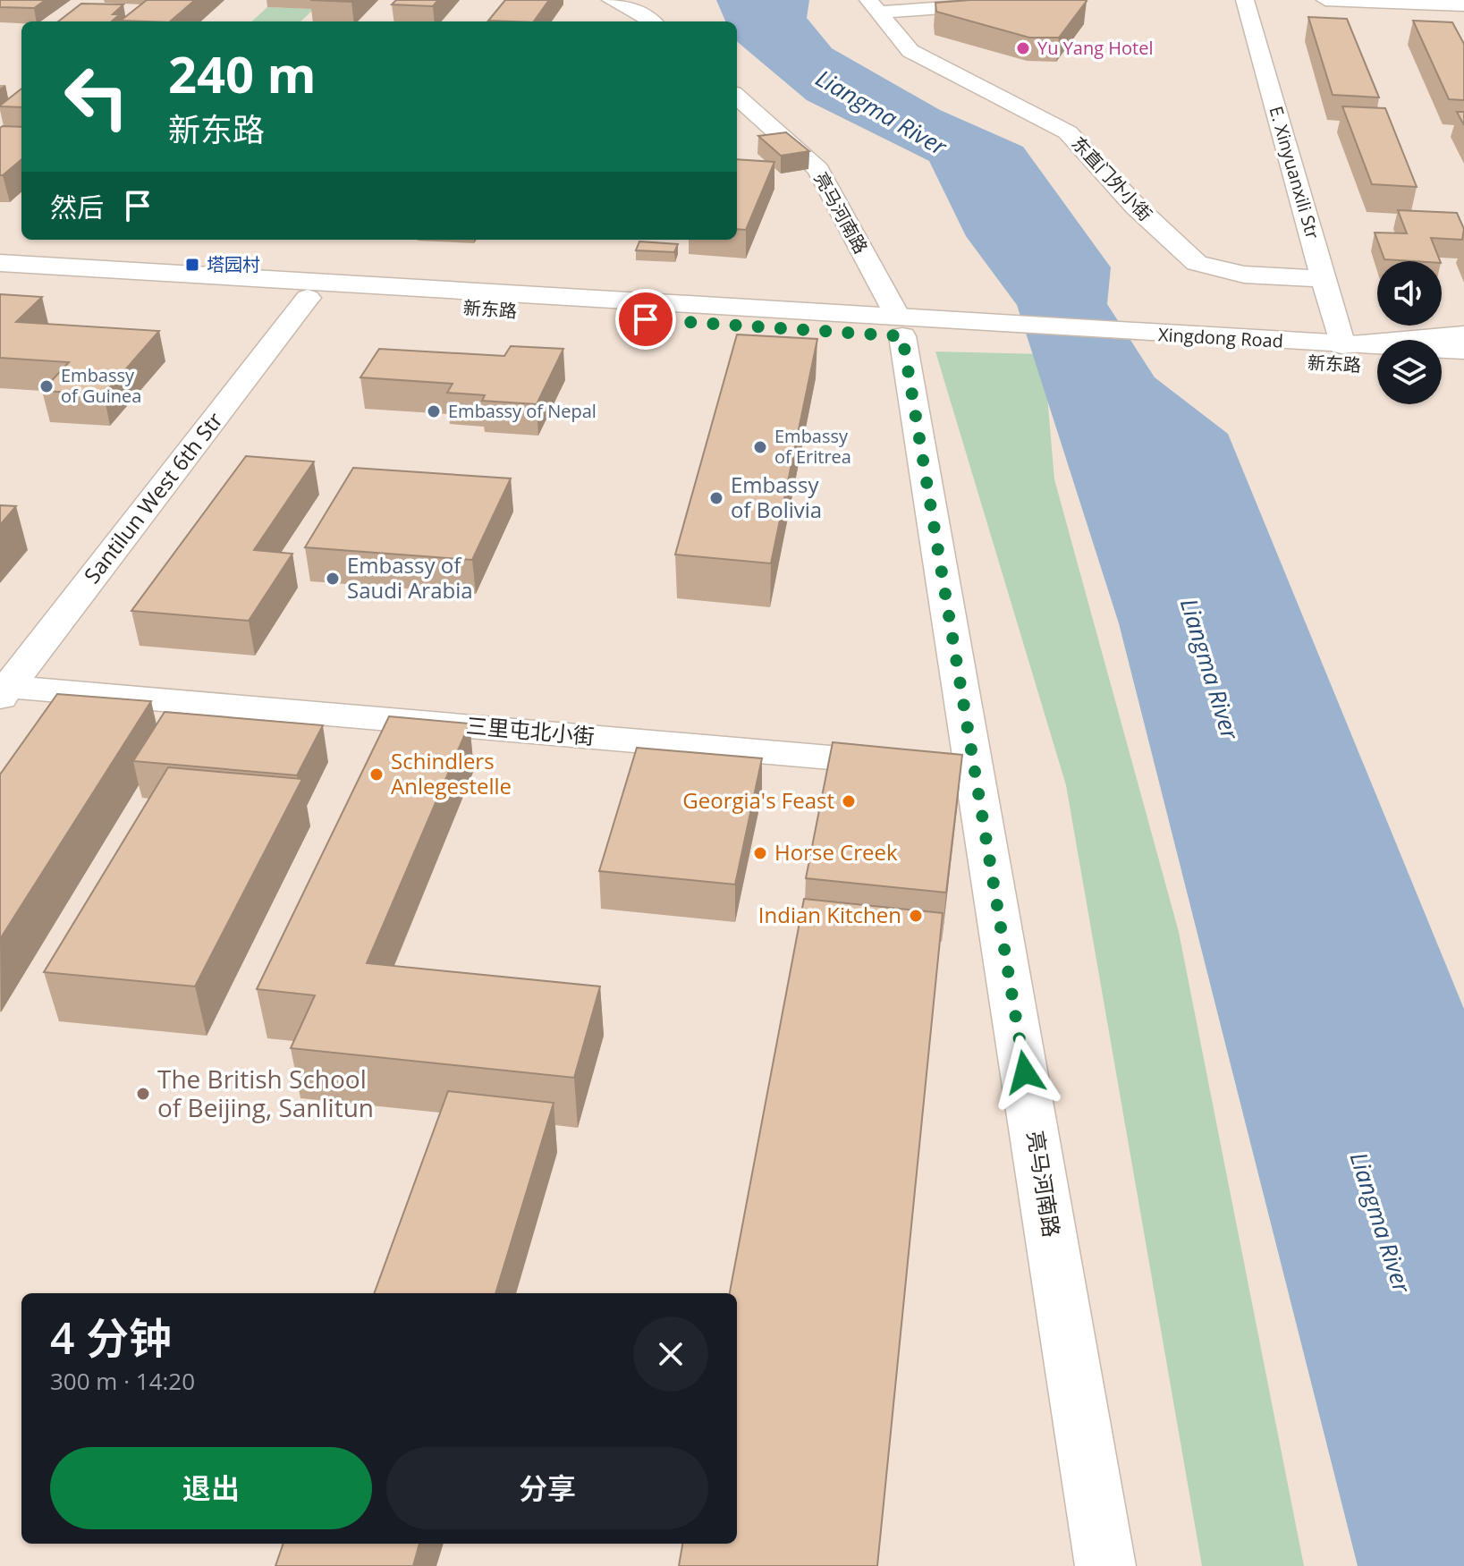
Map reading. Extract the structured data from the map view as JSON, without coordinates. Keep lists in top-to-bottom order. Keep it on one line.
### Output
{"streets":{"street":["E. Xinyuanxili Str","东直门外小街","亮马河南路","新东路","Xingdong Road","Santilun West 6th Str","三里屯北小街"]},"crossings":[["E. Xinyuanxili Str","东直门外小街"],["E. Xinyuanxili Str","Xingdong Road"],["亮马河南路","新东路"],["亮马河南路","三里屯北小街"],["新东路","Xingdong Road"],["新东路","Santilun West 6th Str"],["Santilun West 6th Str","三里屯北小街"]],"water":["Liangma River"],"places":{"other":["Yu Yang Hotel","Embassy of Guinea","Embassy of Nepal","Embassy of Eritrea","Embassy of Bolivia","Embassy of Saudi Arabia","Schindlers Anlegestelle","Georgia's Feast","Horse Creek","Indian Kitchen","The British School of Beijing, Sanlitun"],"transit":["塔园村"]},"page":{"turn":["240 m","新东路"],"then":"然后","heading":["4 分钟","300 m · 14:20"],"buttons":["退出","分享"]}}
